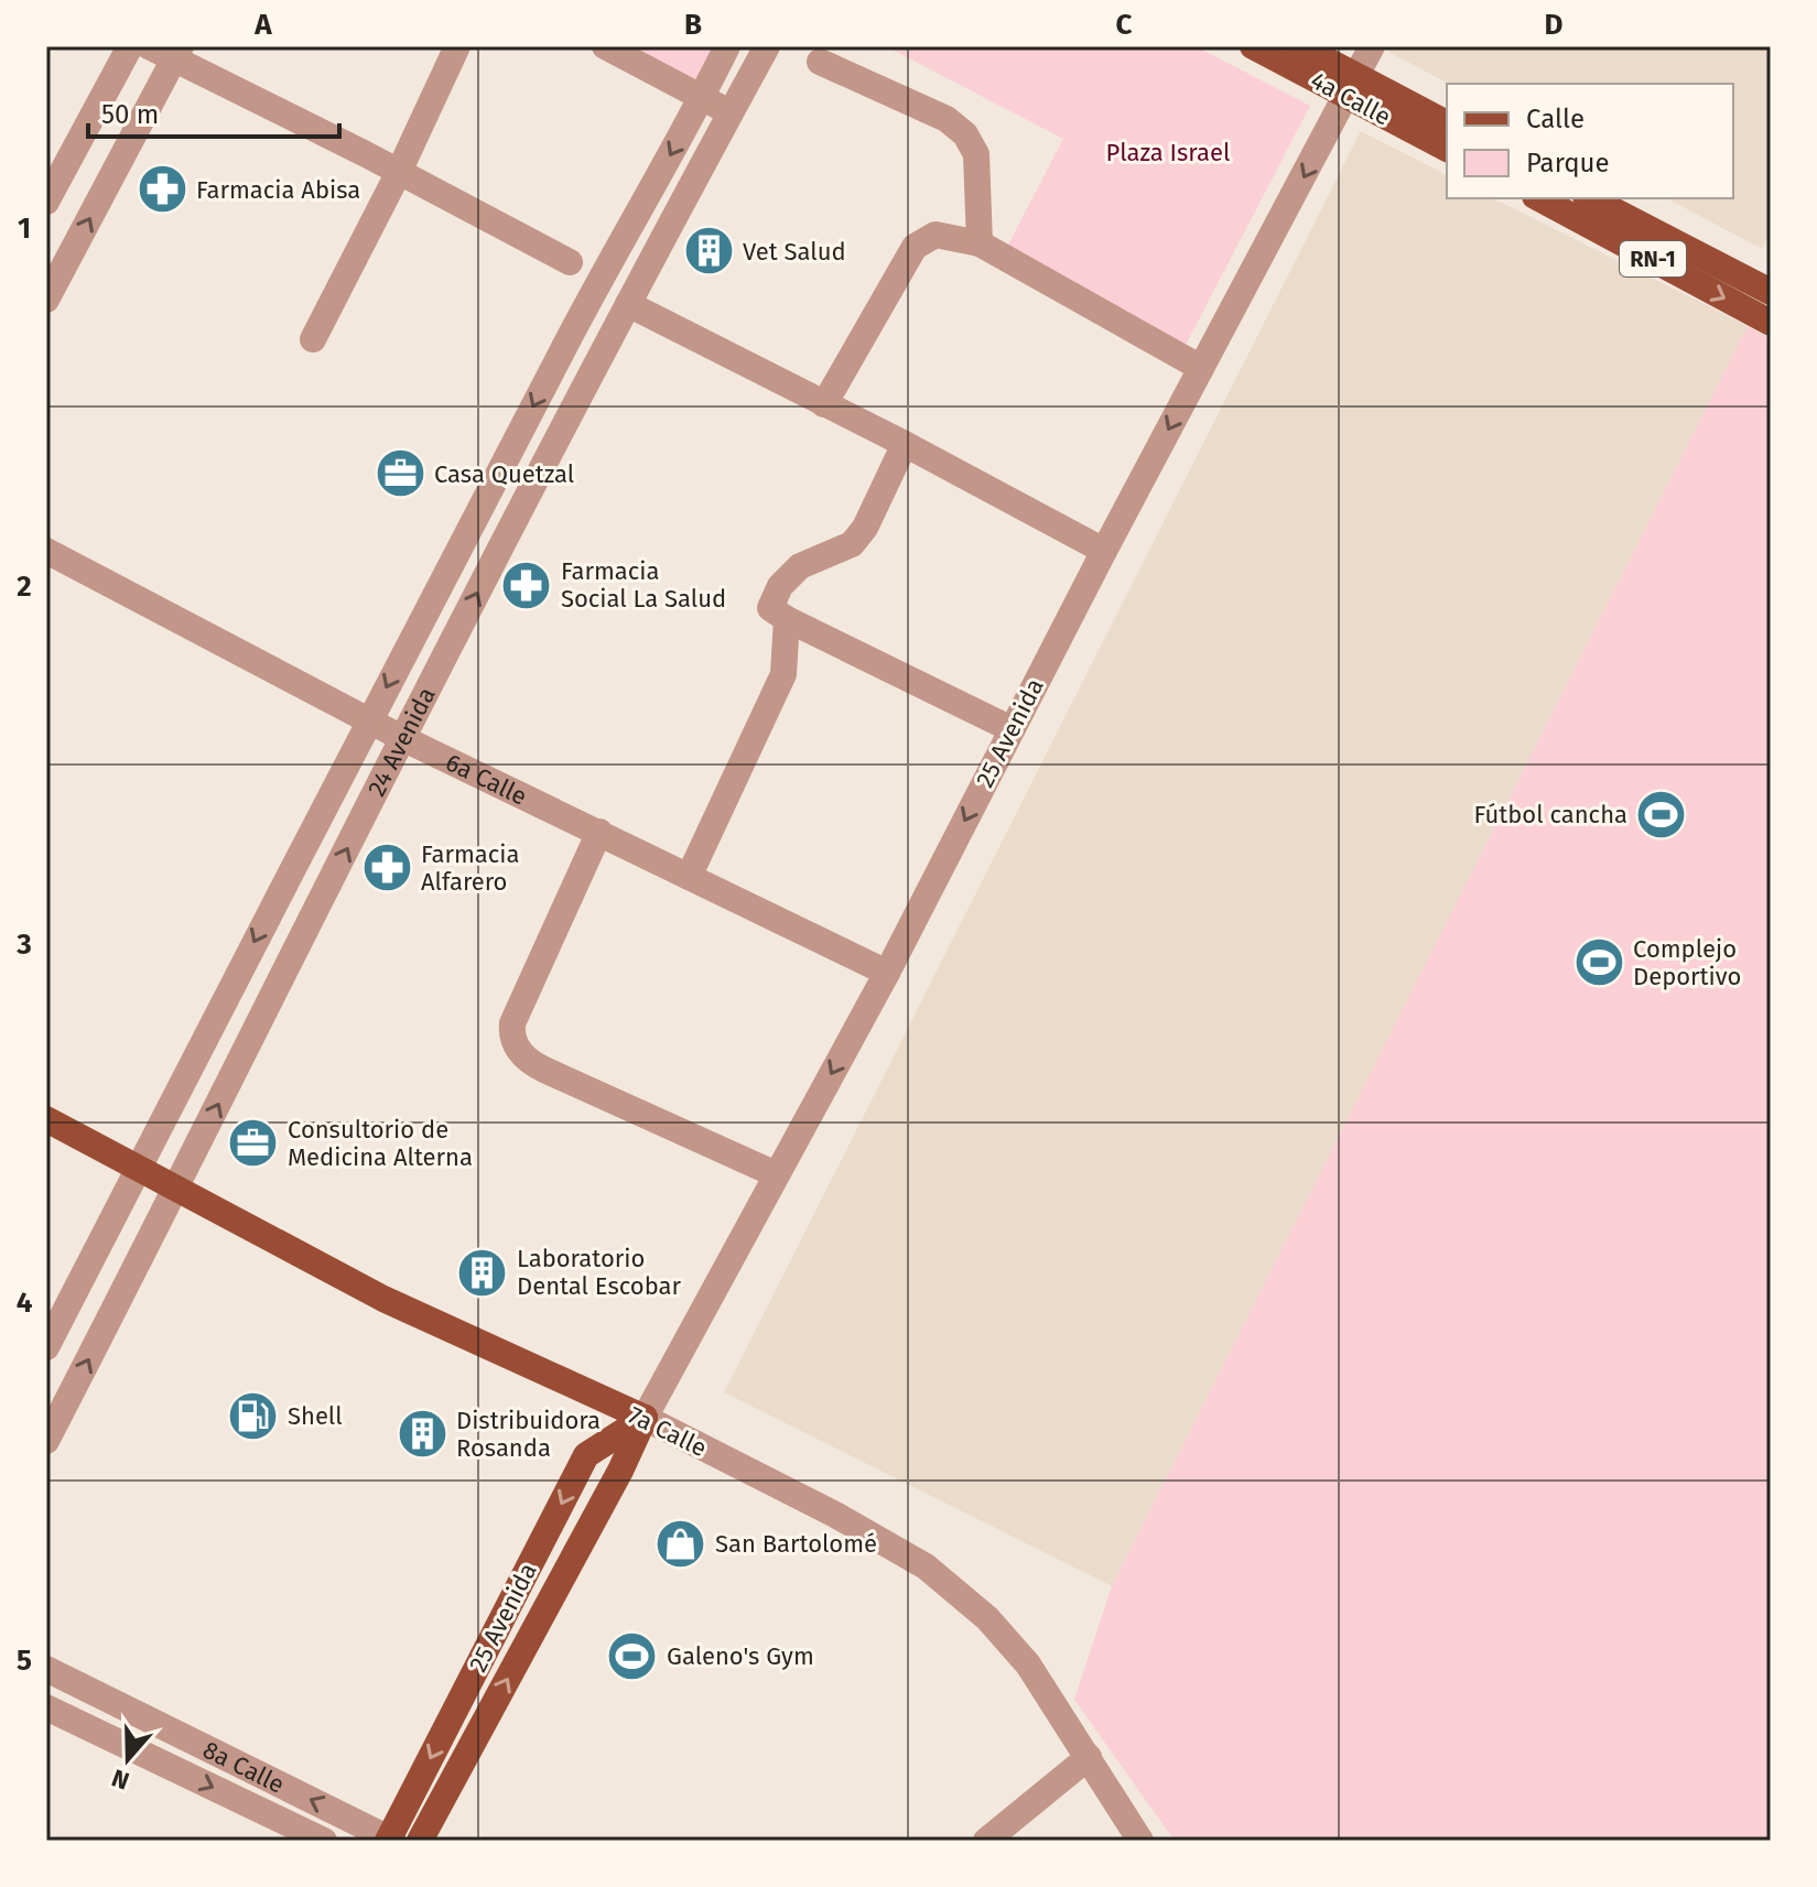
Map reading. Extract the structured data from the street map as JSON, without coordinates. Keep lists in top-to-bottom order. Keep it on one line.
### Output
{"streets":{"main road":["4a Calle","RN-1","25 Avenida","7a Calle"],"street":["24 Avenida","6a Calle","8a Calle"]},"crossings":[["4a Calle","25 Avenida"],["25 Avenida","6a Calle"],["25 Avenida","7a Calle"],["25 Avenida","8a Calle"],["24 Avenida","6a Calle"],["24 Avenida","7a Calle"]],"parks":["Plaza Israel"],"places":{"pharmacy":["Farmacia Abisa","Farmacia Social La Salud","Farmacia Alfarero"],"building":["Vet Salud","Laboratorio Dental Escobar","Distribuidora Rosanda"],"office":["Casa Quetzal","Consultorio de Medicina Alterna"],"sports":["Fútbol cancha","Complejo Deportivo","Galeno's Gym"],"fuel station":["Shell"],"shop":["San Bartolomé"]},"legend":["Calle","Parque"],"scale_bar":"50 m","north":"bottom","grid":{"columns":["A","B","C","D"],"rows":["1","2","3","4","5"]}}
